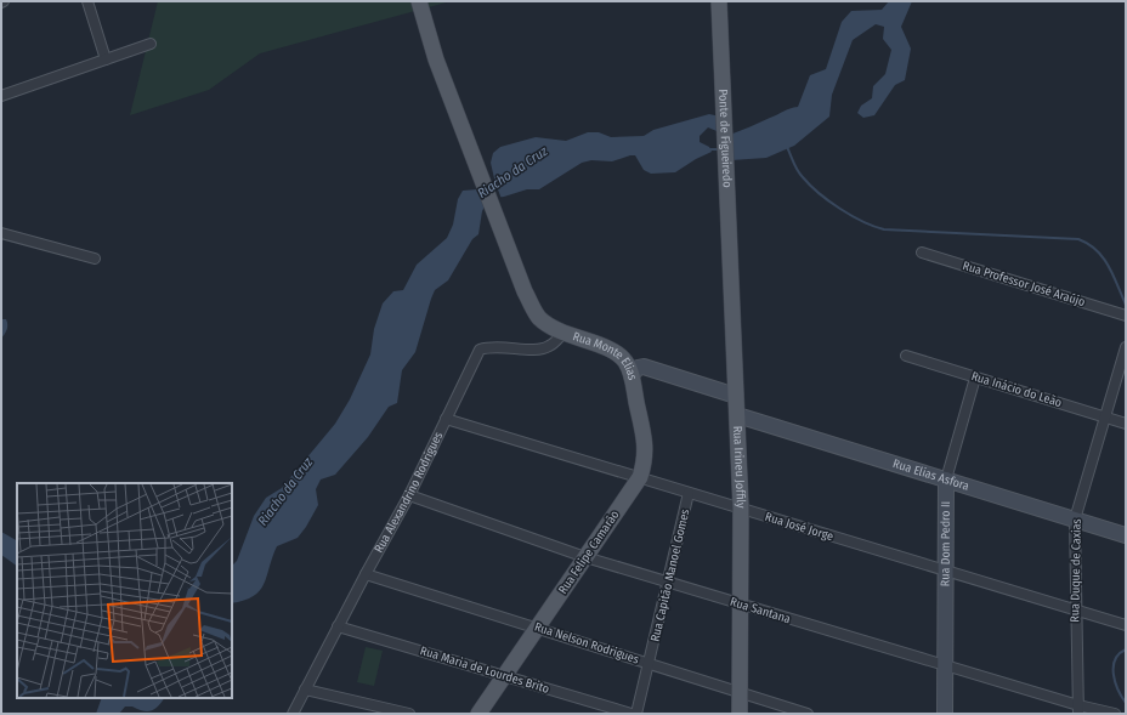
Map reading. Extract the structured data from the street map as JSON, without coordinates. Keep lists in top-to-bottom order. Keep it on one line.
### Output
{"streets":{"main road":["Ponte de Figueiredo","Rua Monte Elias","Rua Irineu Joffily","Rua Felipe Camarão"],"street":["Rua Professor José Araújo","Rua Inácio do Leão","Rua Elias Asfora","Rua Alexandrino Rodrigues","Rua José Jorge","Rua Dom Pedro II","Rua Duque de Caxias","Rua Capitão Manoel Gomes","Rua Santana","Rua Nelson Rodrigues","Rua Maria de Lourdes Brito"]},"crossings":[["Ponte de Figueiredo","Rua Irineu Joffily"],["Rua Monte Elias","Rua Irineu Joffily"],["Rua Monte Elias","Rua Alexandrino Rodrigues"],["Rua Monte Elias","Rua Felipe Camarão"],["Rua Inácio do Leão","Rua Dom Pedro II"],["Rua Inácio do Leão","Rua Duque de Caxias"],["Rua Irineu Joffily","Rua Elias Asfora"],["Rua Irineu Joffily","Rua José Jorge"],["Rua Irineu Joffily","Rua Santana"],["Rua Irineu Joffily","Rua Nelson Rodrigues"],["Rua Elias Asfora","Rua Dom Pedro II"],["Rua Elias Asfora","Rua Duque de Caxias"],["Rua Alexandrino Rodrigues","Rua José Jorge"],["Rua Alexandrino Rodrigues","Rua Santana"],["Rua Alexandrino Rodrigues","Rua Nelson Rodrigues"],["Rua Alexandrino Rodrigues","Rua Maria de Lourdes Brito"],["Rua José Jorge","Rua Dom Pedro II"],["Rua José Jorge","Rua Felipe Camarão"],["Rua José Jorge","Rua Duque de Caxias"],["Rua José Jorge","Rua Capitão Manoel Gomes"],["Rua Dom Pedro II","Rua Santana"],["Rua Felipe Camarão","Rua Santana"],["Rua Felipe Camarão","Rua Nelson Rodrigues"],["Rua Felipe Camarão","Rua Maria de Lourdes Brito"],["Rua Duque de Caxias","Rua Santana"],["Rua Capitão Manoel Gomes","Rua Santana"],["Rua Capitão Manoel Gomes","Rua Nelson Rodrigues"]],"water":["Riacho da Cruz"]}
